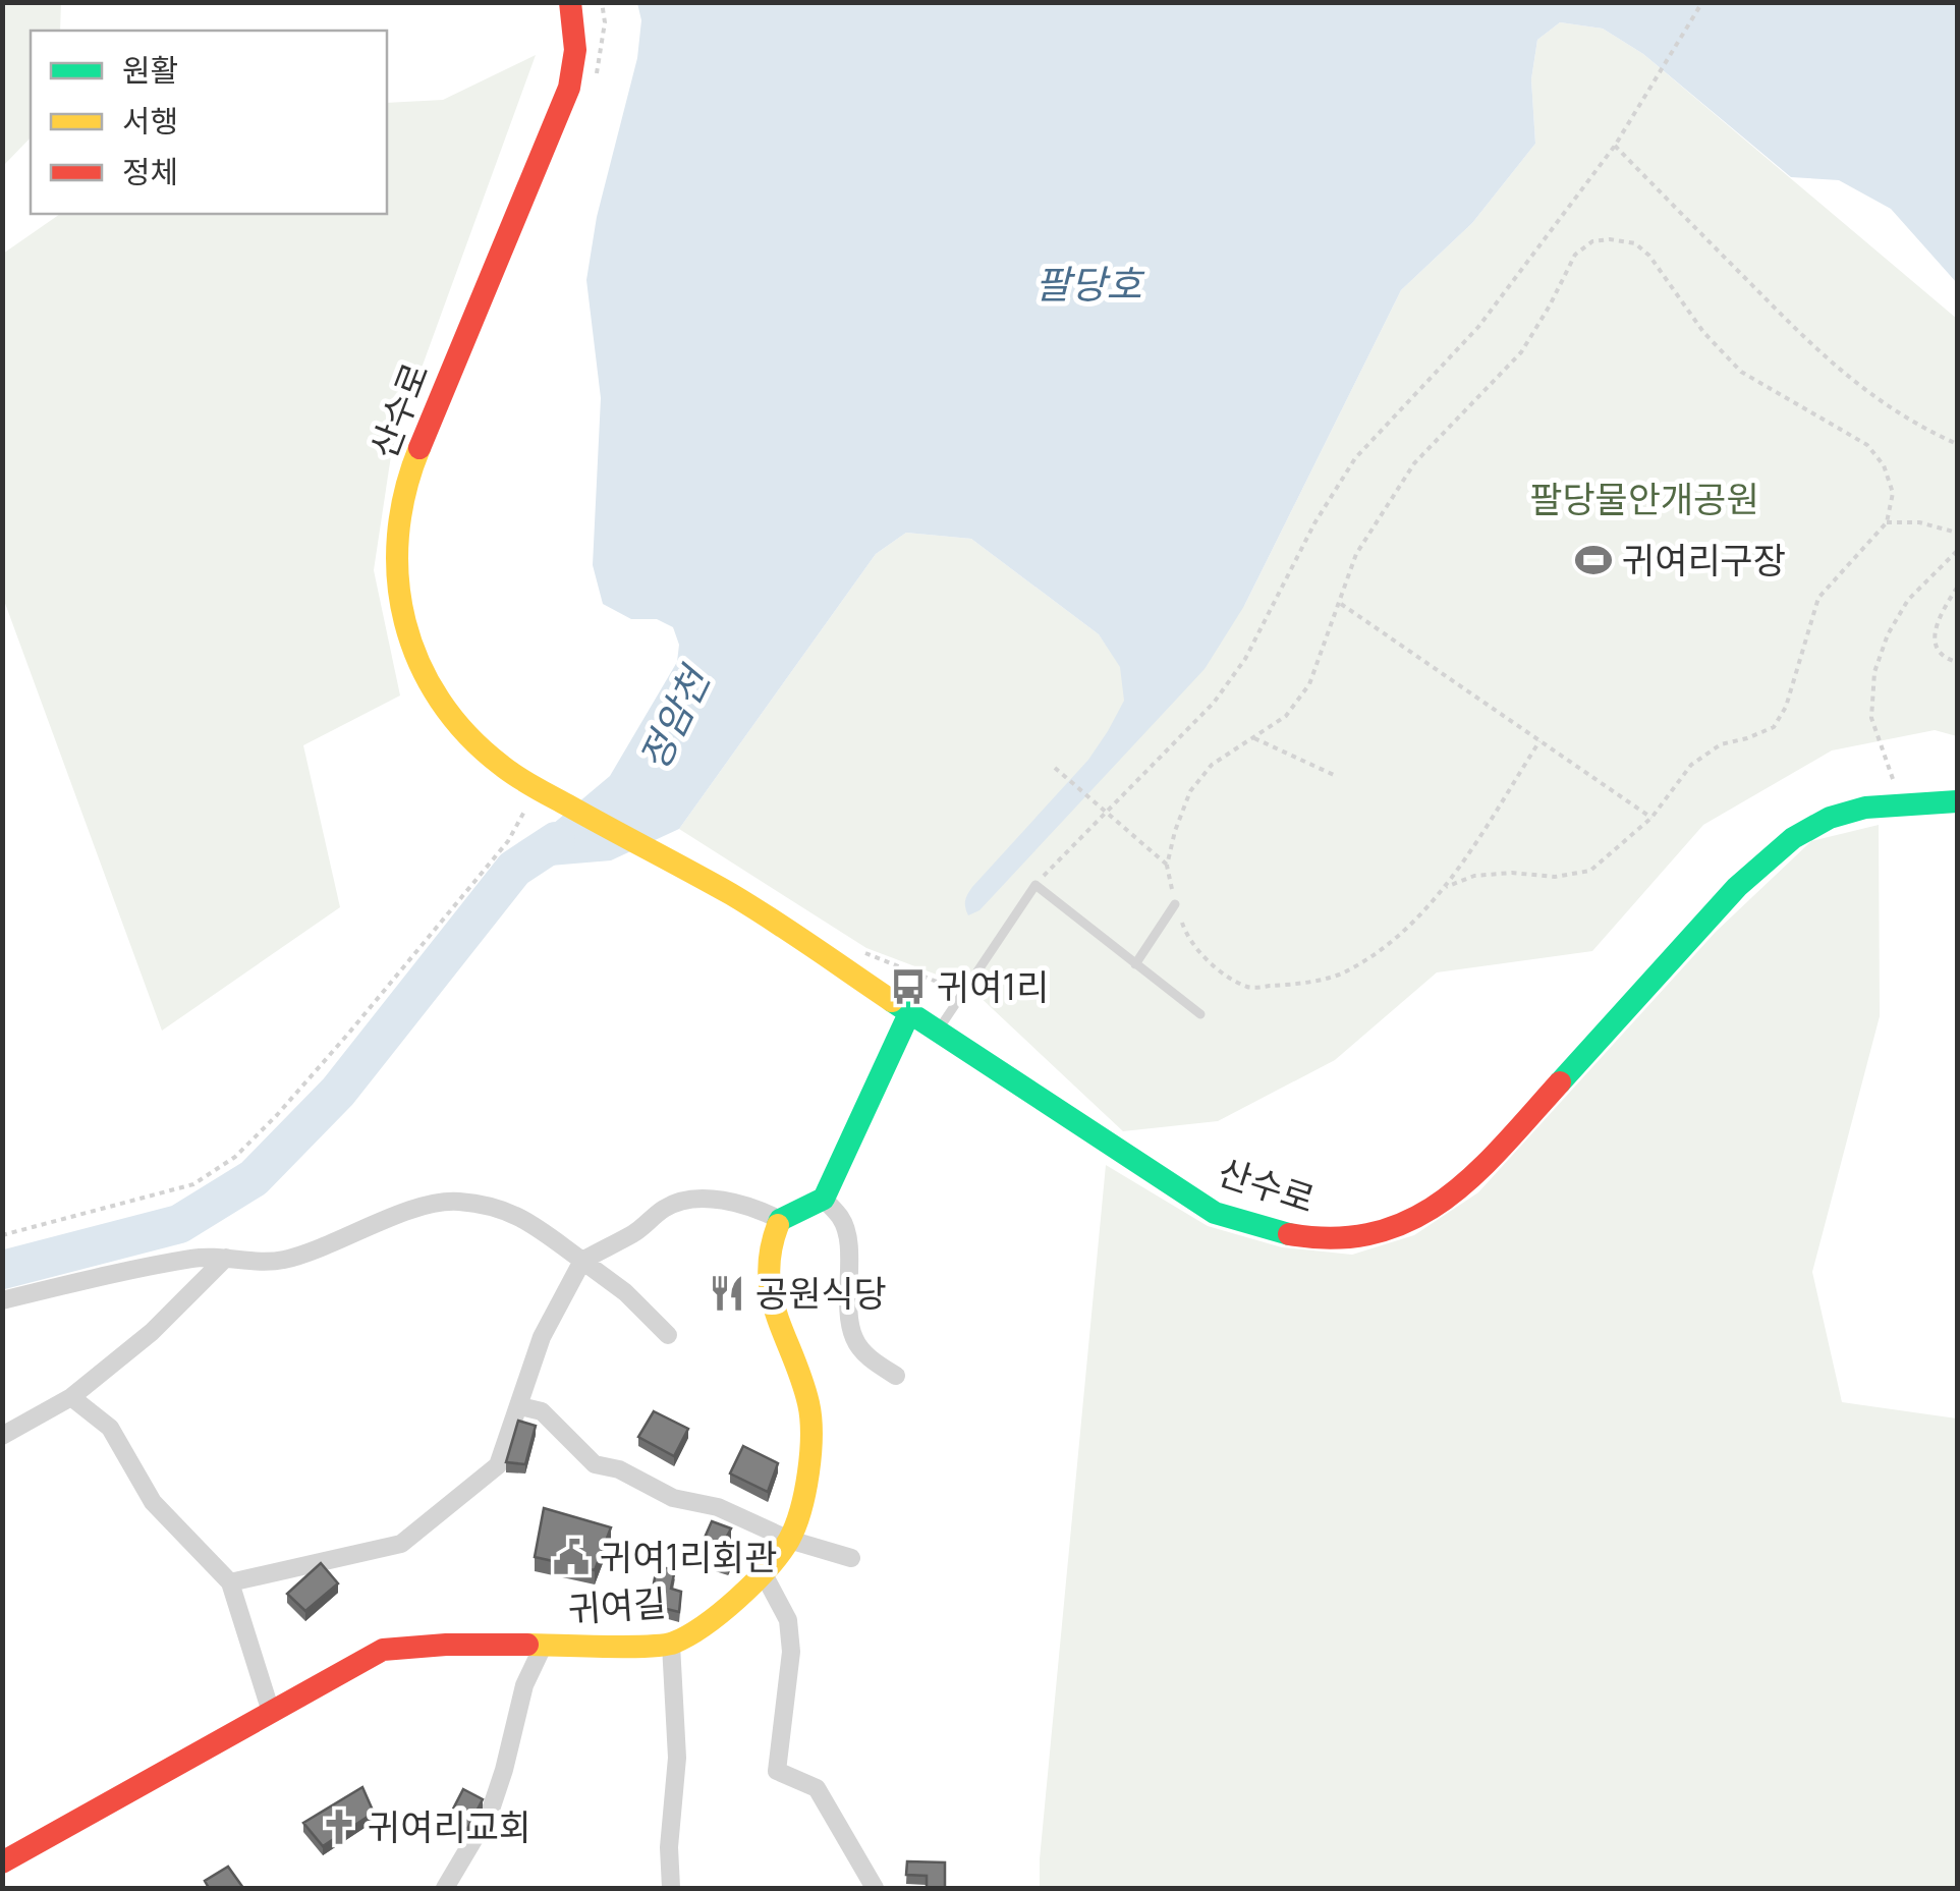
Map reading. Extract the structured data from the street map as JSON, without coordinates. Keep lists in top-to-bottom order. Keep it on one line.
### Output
{"streets":{"main road":["산수로","귀여길"]},"water":["팔당호","정암천"],"parks":["팔당물안개공원"],"places":{"sports":["귀여리구장"],"bus stop":["귀여1리"],"restaurant":["공원식당"],"public building":["귀여1리회관"],"church":["귀여리교회"]},"legend":["원활","서행","정체"]}
